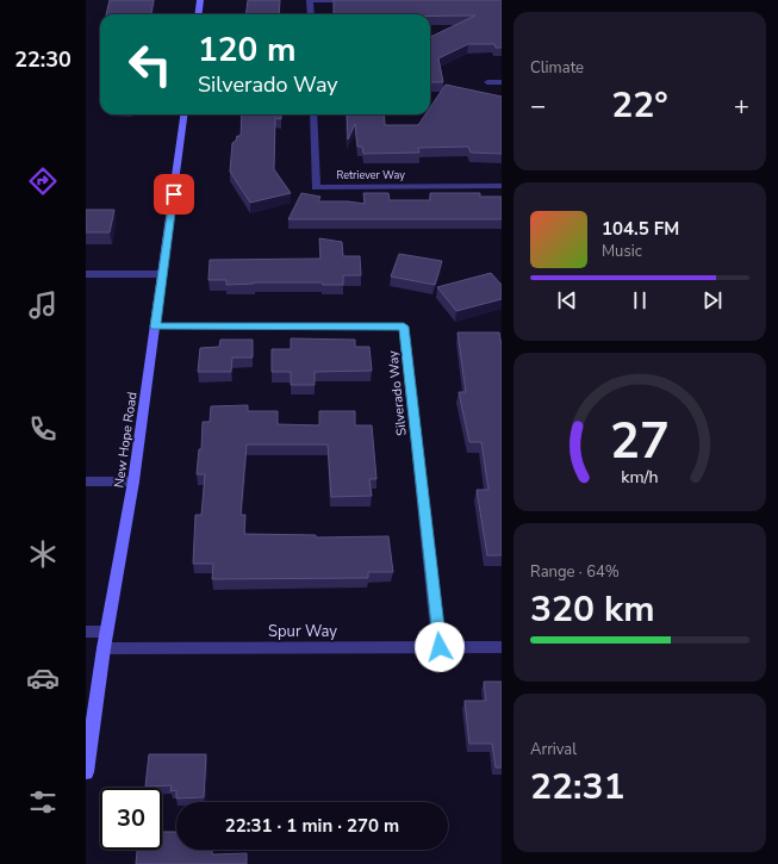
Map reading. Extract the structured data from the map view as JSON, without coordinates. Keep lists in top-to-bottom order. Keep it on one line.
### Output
{"streets":{"main road":["New Hope Road"],"street":["Retriever Way","Silverado Way","Spur Way"]},"crossings":[["Silverado Way","New Hope Road"],["Silverado Way","Spur Way"],["New Hope Road","Spur Way"]],"page":{"tabs":"22:30","tile":["Climate",["Range · 64%","320 km"],["Arrival","22:31"]],"turn":["120 m","Silverado Way"],"heat":["−","22°","+"],"song":["104.5 FM","Music"],"limit":"30","trip":"22:31 · 1 min · 270 m","gauge":["27","km/h"]}}
